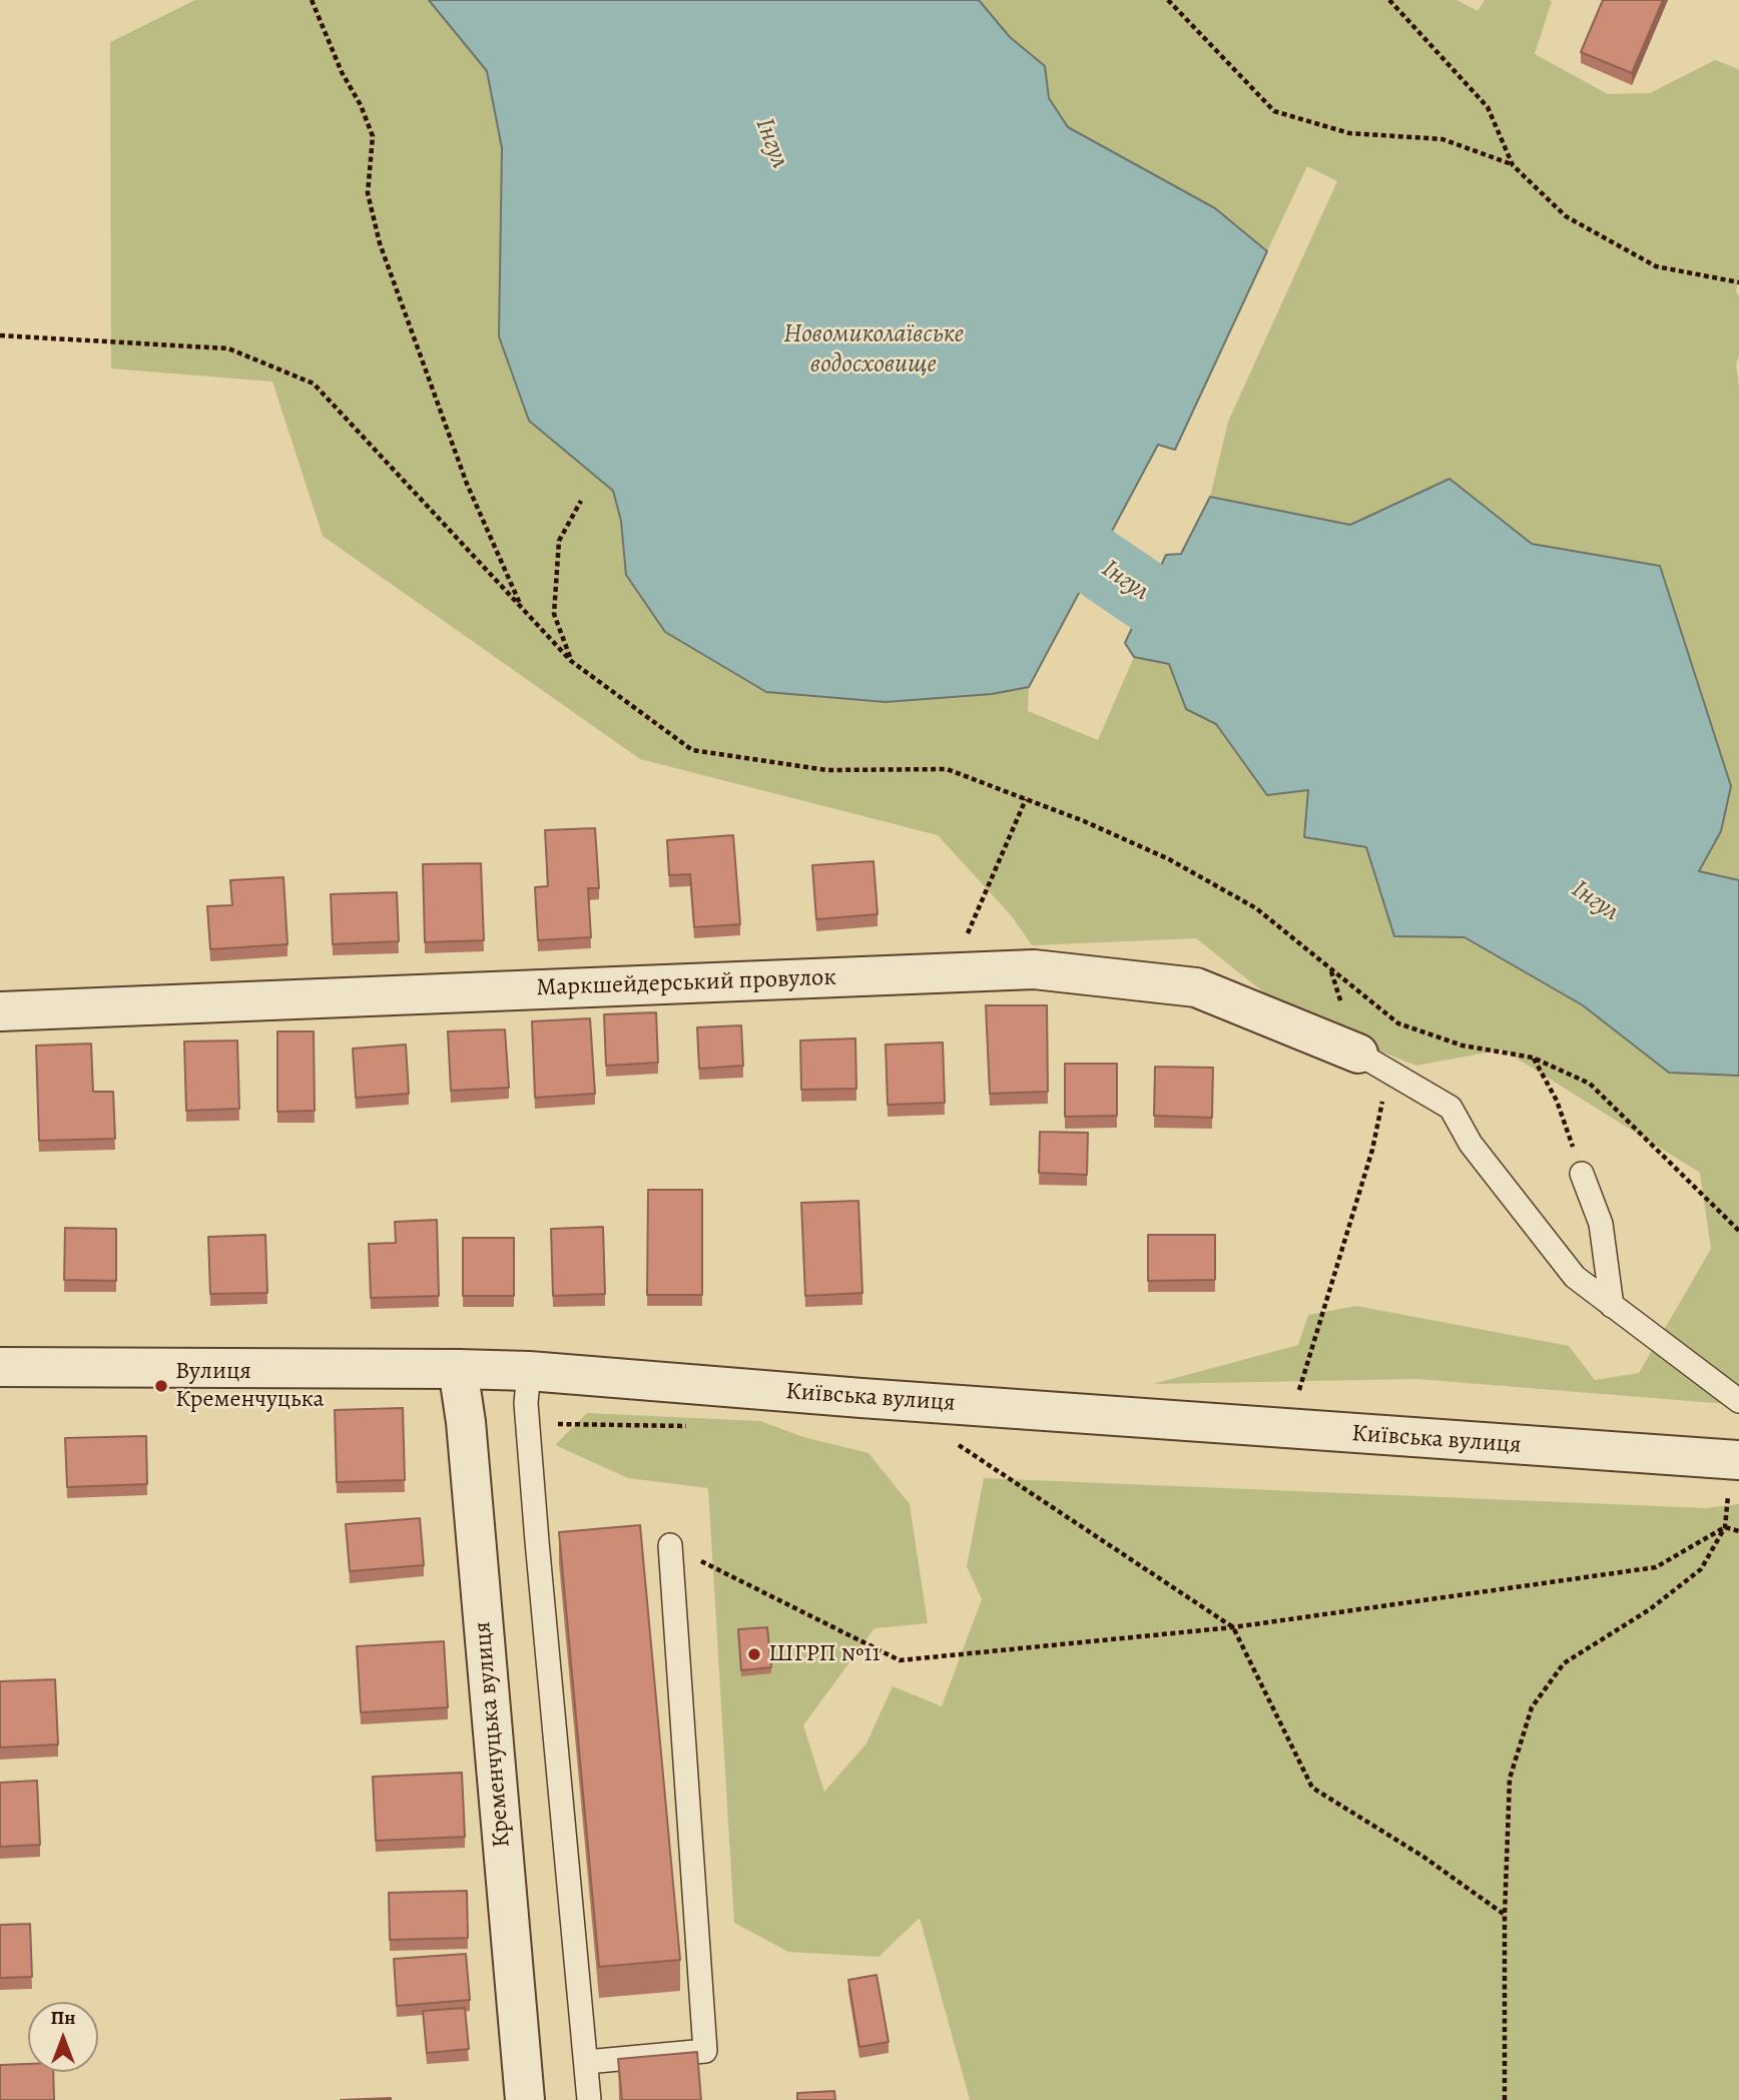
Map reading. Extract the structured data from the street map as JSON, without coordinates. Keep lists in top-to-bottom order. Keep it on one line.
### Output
{"streets":{"street":["Маркшейдерський провулок","Київська вулиця","Кременчуцька вулиця"]},"crossings":[["Київська вулиця","Кременчуцька вулиця"]],"water":["Інгул","Новомиколаївське водосховище"],"places":["Вулиця Кременчуцька","ШГРП №11"],"north":"top"}
